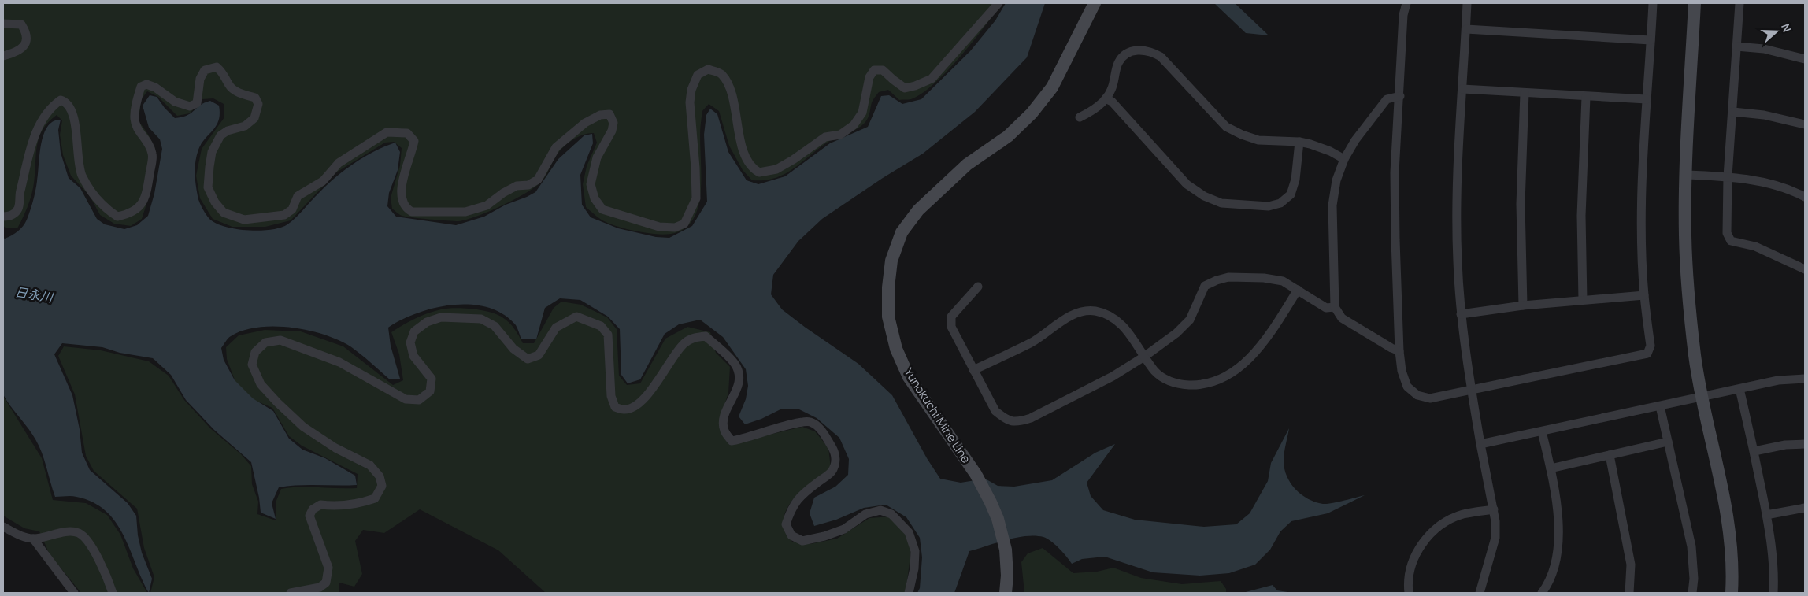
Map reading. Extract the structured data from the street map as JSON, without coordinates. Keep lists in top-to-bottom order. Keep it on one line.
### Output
{"streets":{"main road":["Yunokuchi Mine Line"]},"water":["日永川"],"north":"right"}
